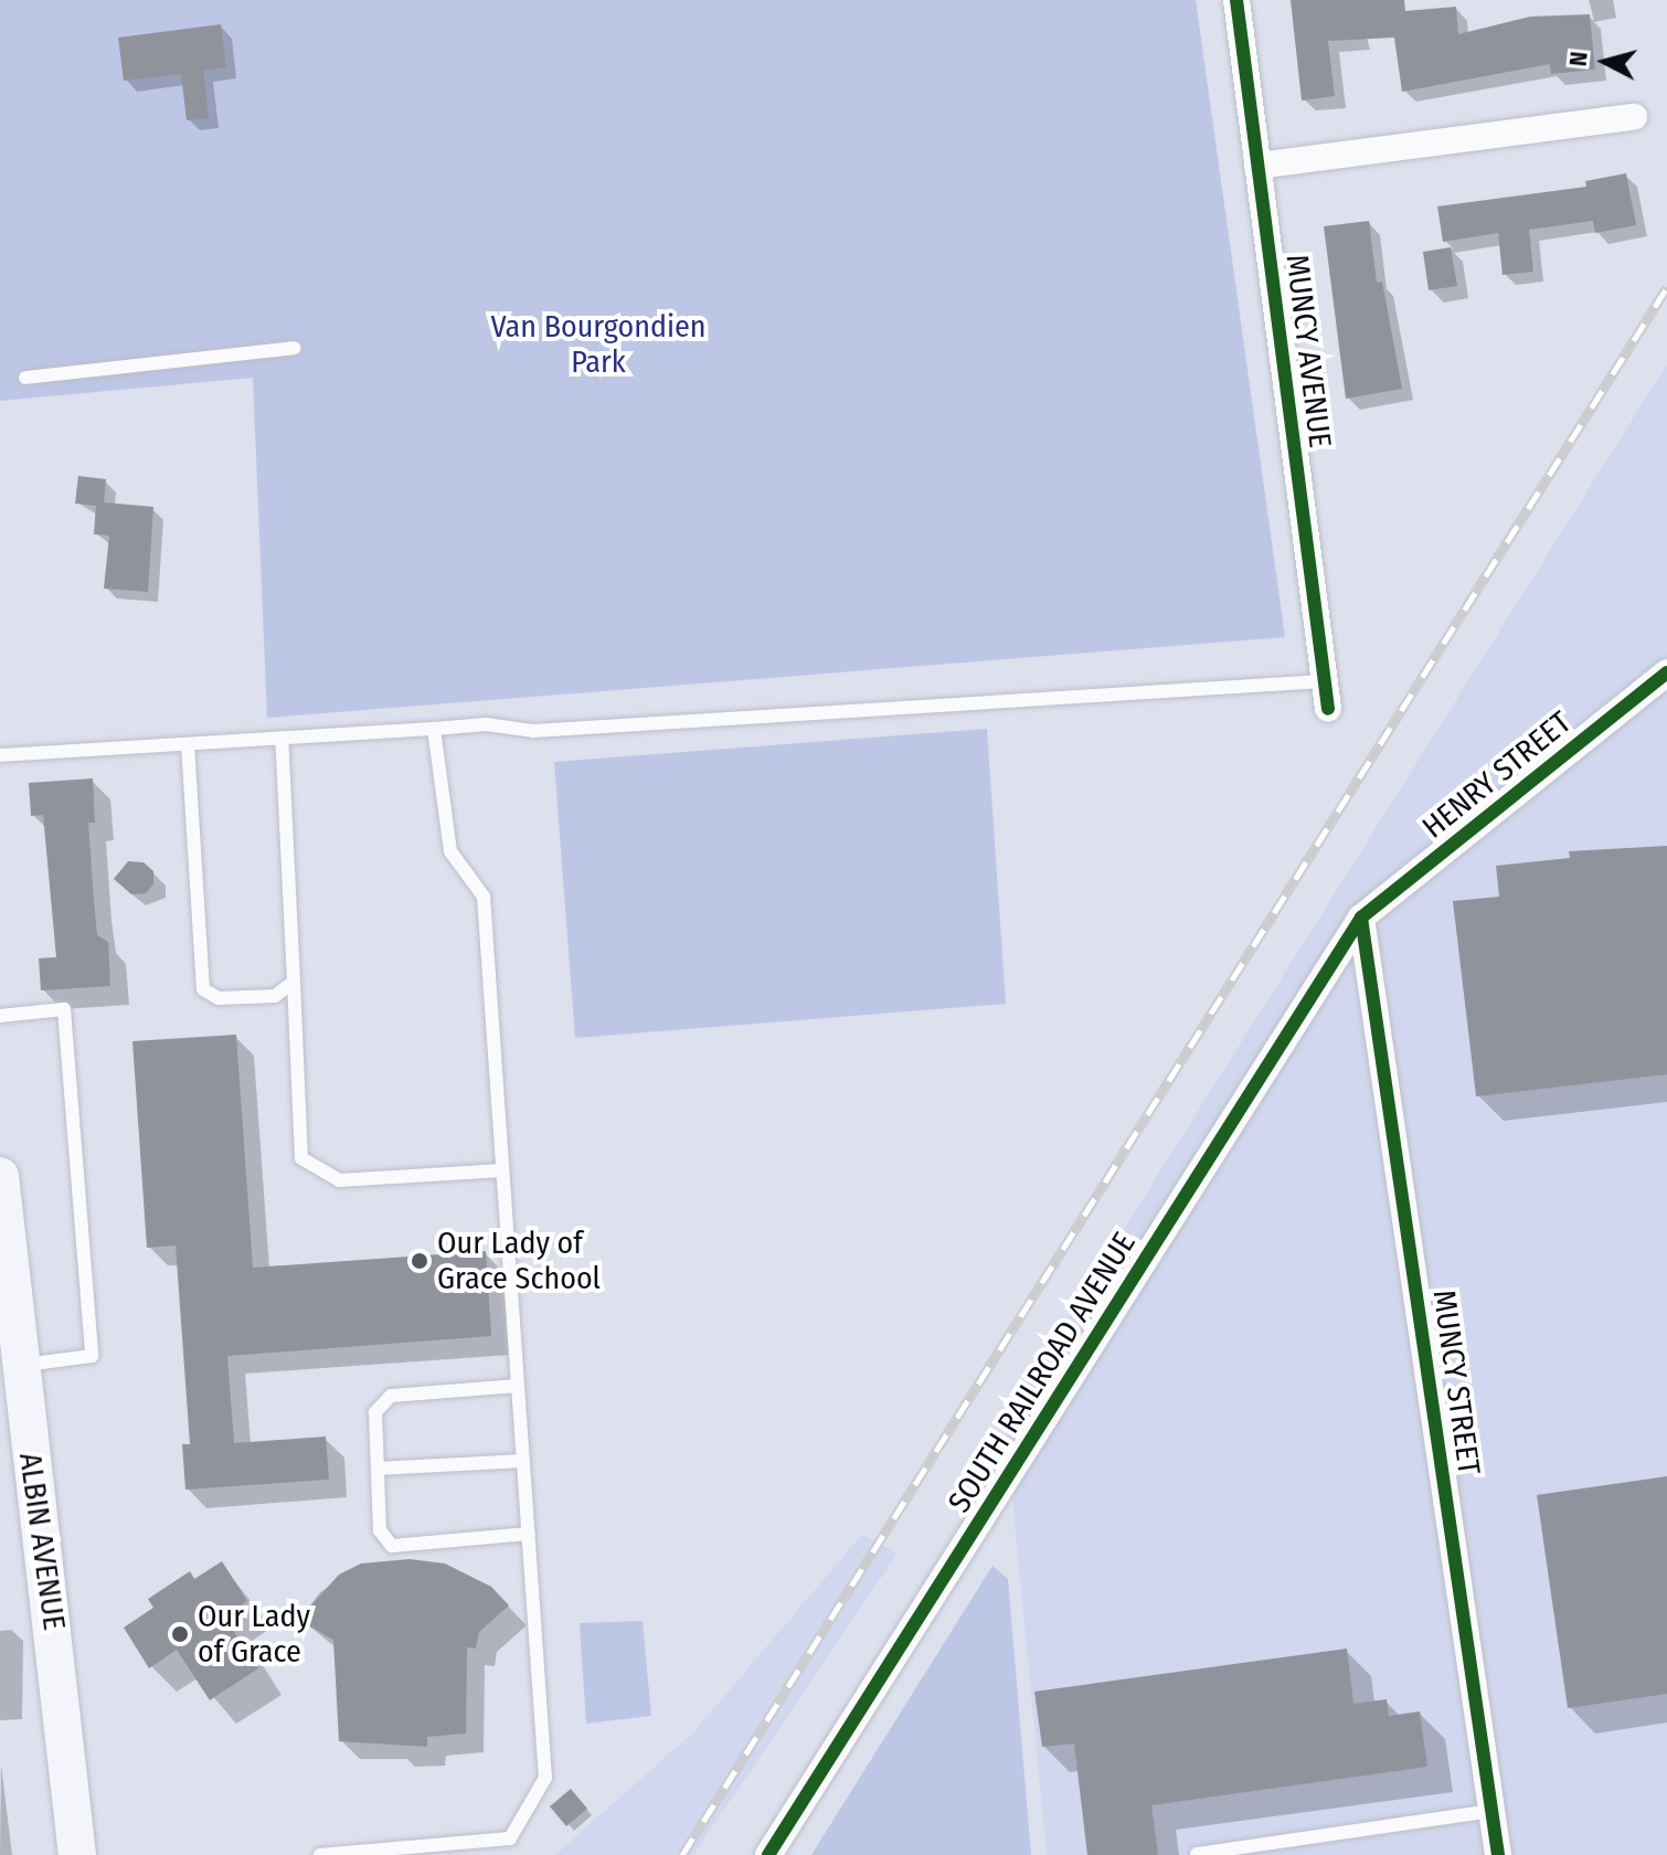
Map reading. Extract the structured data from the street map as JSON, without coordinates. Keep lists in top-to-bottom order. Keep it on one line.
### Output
{"streets":{"street":["MUNCY AVENUE","HENRY STREET","SOUTH RAILROAD AVENUE","MUNCY STREET","ALBIN AVENUE"]},"crossings":[["HENRY STREET","SOUTH RAILROAD AVENUE"],["HENRY STREET","MUNCY STREET"],["SOUTH RAILROAD AVENUE","MUNCY STREET"]],"parks":["Van Bourgondien Park"],"places":["Our Lady of Grace School","Our Lady of Grace"],"north":"left"}
